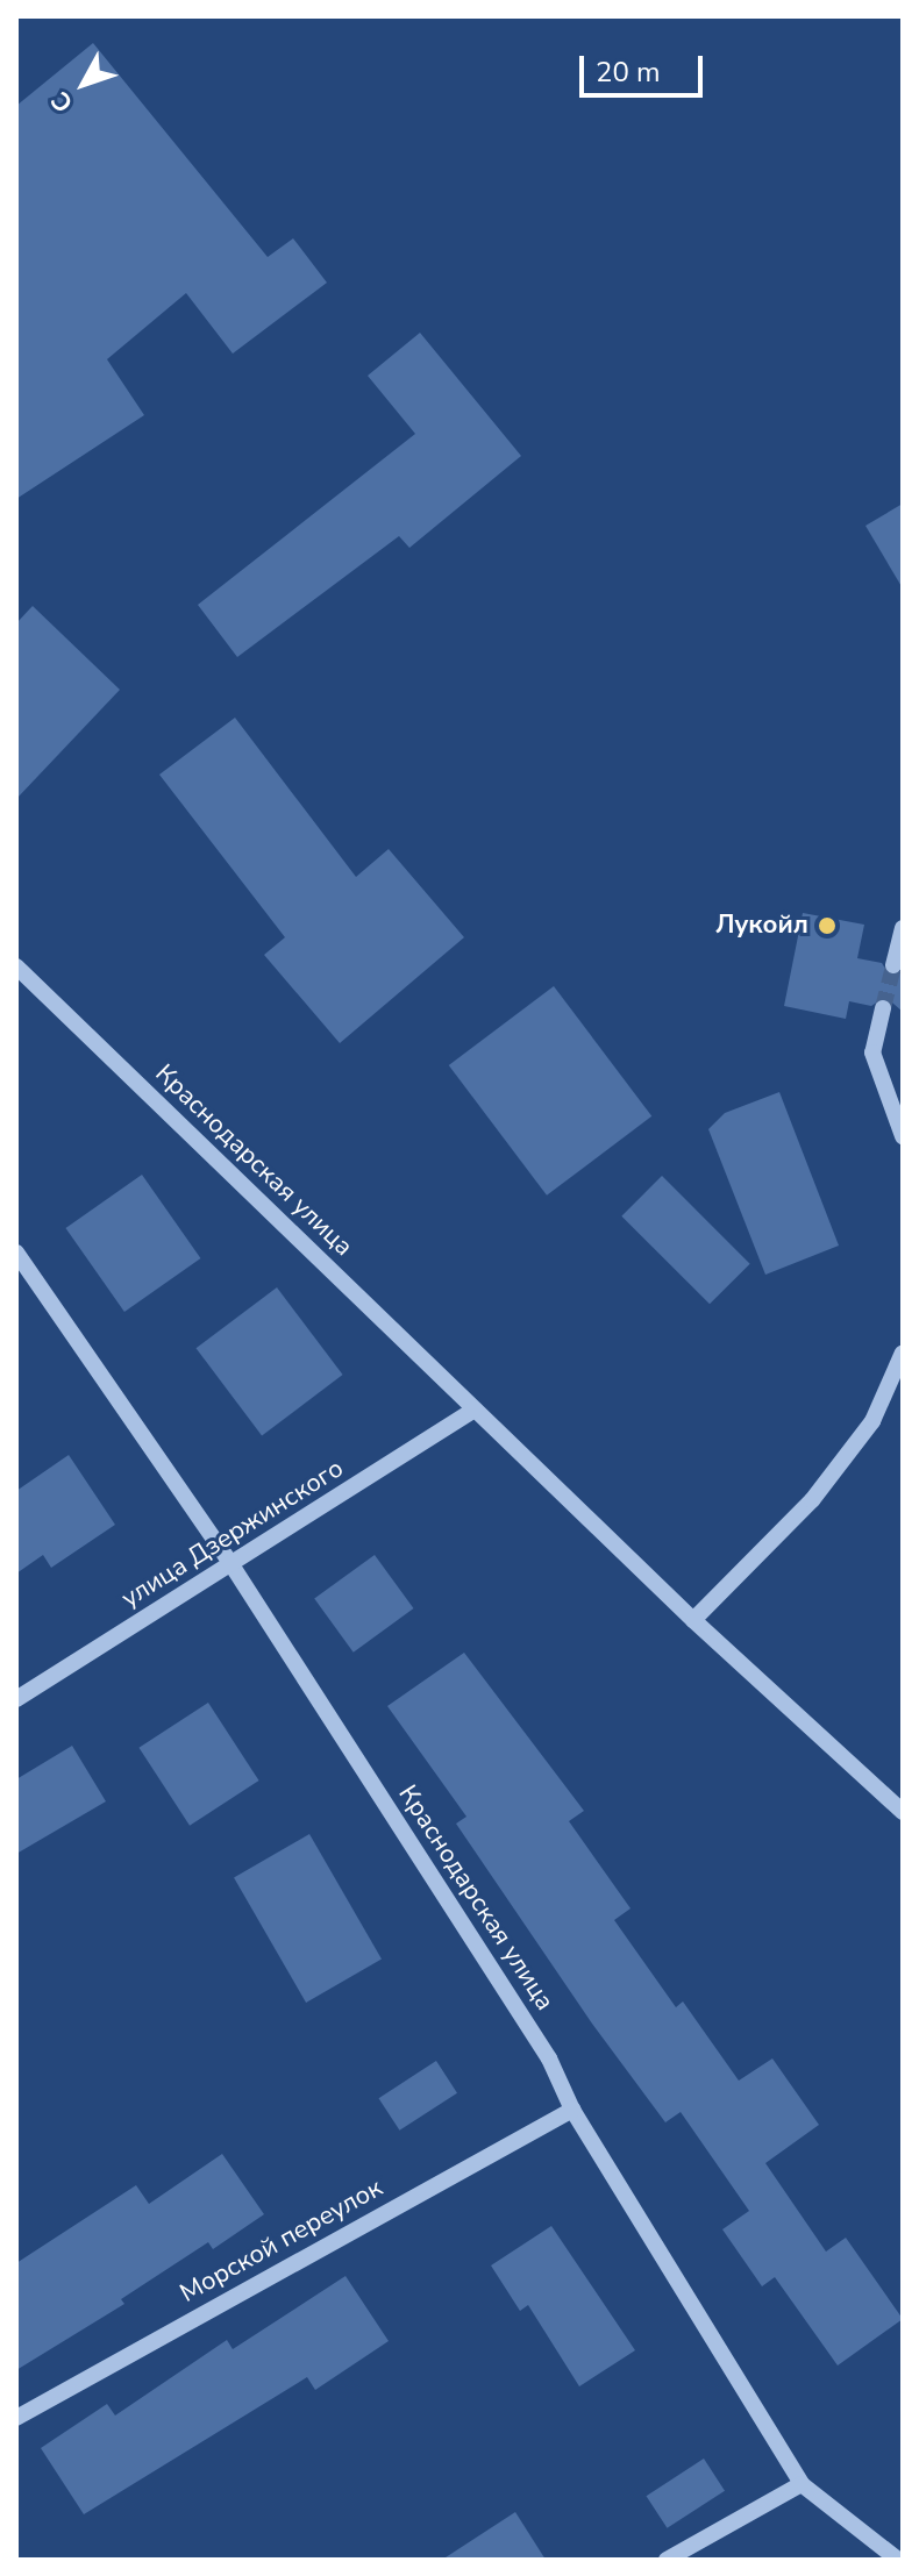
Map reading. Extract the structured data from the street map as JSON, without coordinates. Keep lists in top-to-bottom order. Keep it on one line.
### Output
{"streets":{"street":["Краснодарская улица","улица Дзержинского","Морской переулок"]},"crossings":[["Краснодарская улица","улица Дзержинского"],["Краснодарская улица","Морской переулок"]],"places":["Лукойл"],"scale_bar":"20 m","north":"bottom left"}
